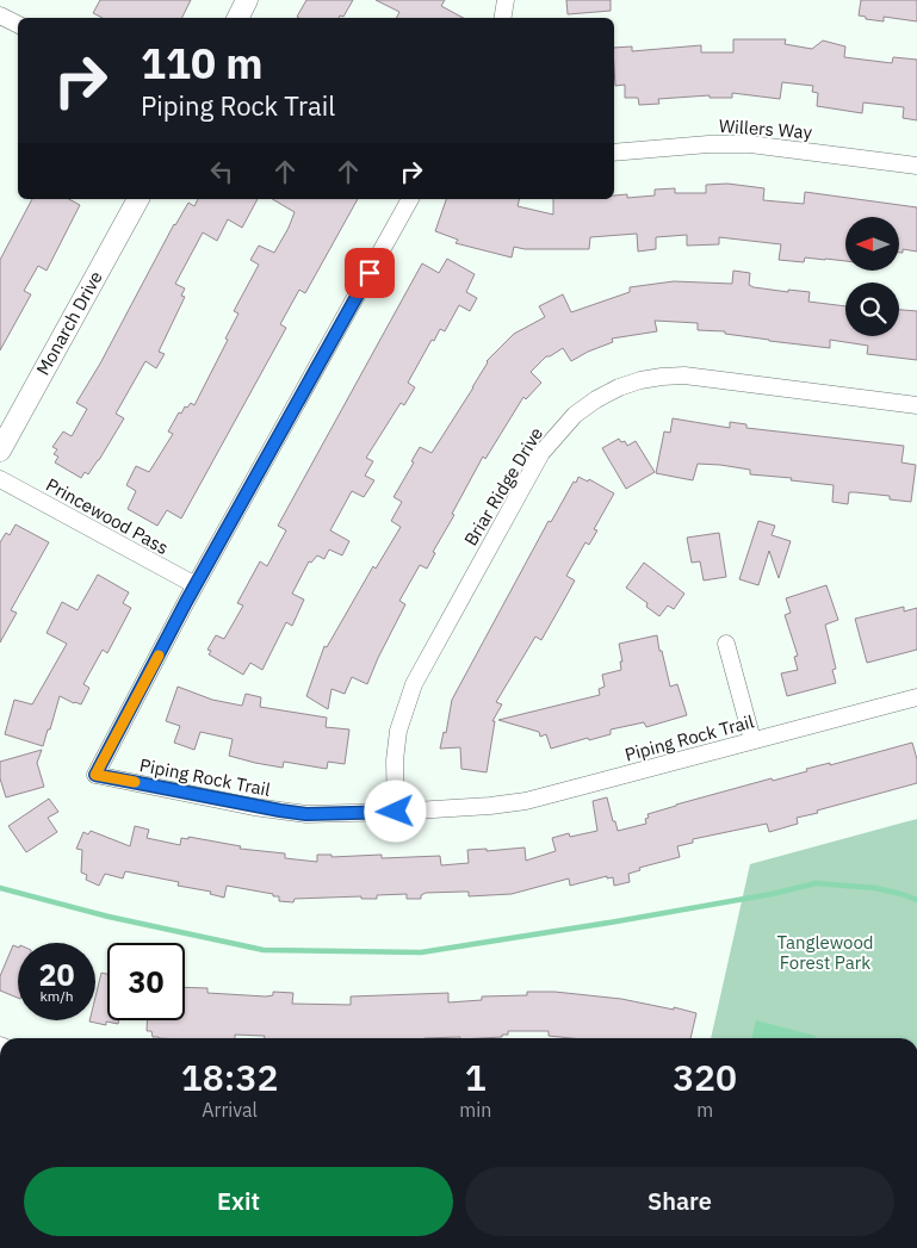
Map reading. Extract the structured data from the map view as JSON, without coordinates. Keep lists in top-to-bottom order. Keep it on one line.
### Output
{"streets":{"street":["Willers Way","Monarch Drive","Briar Ridge Drive","Princewood Pass","Piping Rock Trail"]},"crossings":[["Briar Ridge Drive","Piping Rock Trail"],["Princewood Pass","Piping Rock Trail"]],"parks":["Tanglewood Forest Park"],"north":"left","page":{"turn":["110 m","Piping Rock Trail"],"speed":"20 km/h","limit":"30","eta":["18:32","Arrival","1","min","320","m"],"buttons":["Exit","Share"]}}
